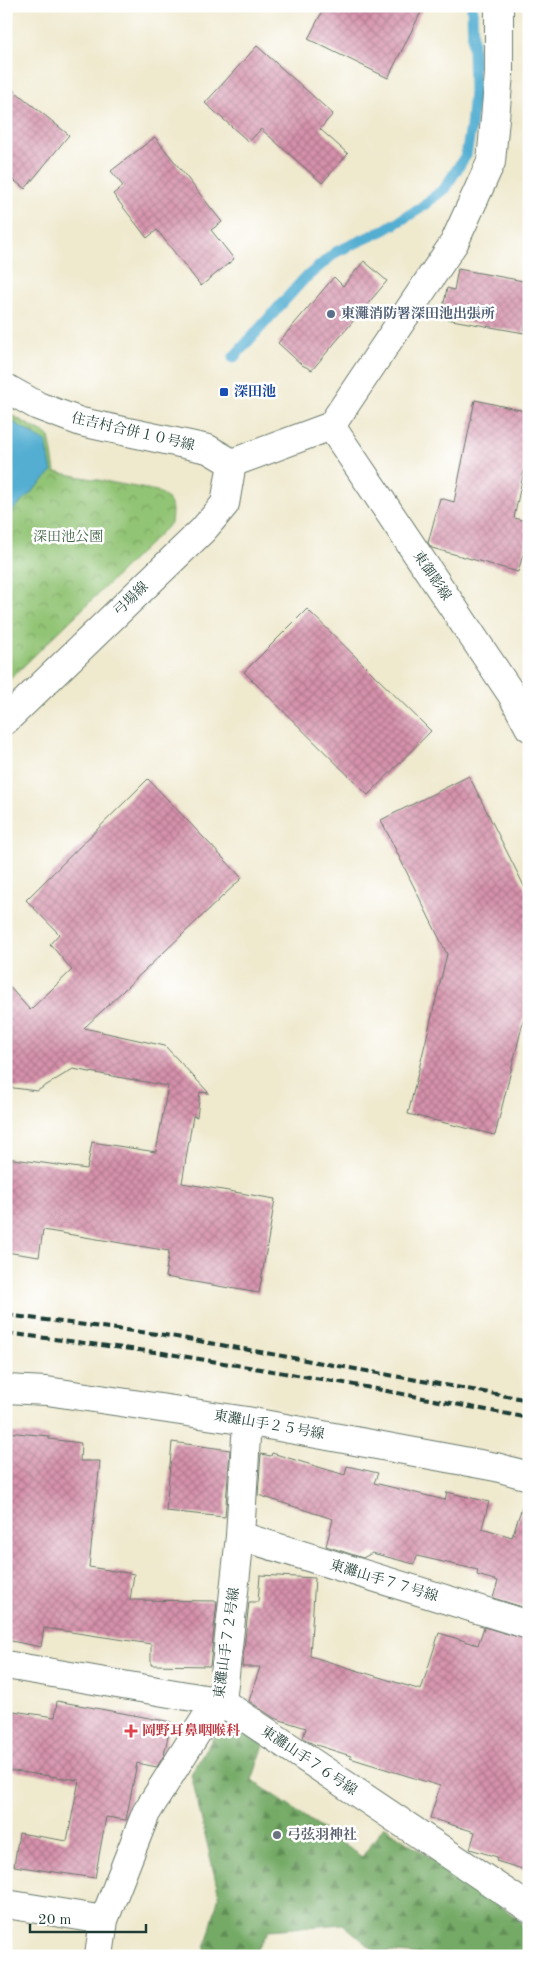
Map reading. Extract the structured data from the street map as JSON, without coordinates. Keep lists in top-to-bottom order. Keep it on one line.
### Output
{"streets":{"street":["住吉村合併１０号線","東御影線","弓場線","東灘山手２５号線","東灘山手７７号線","東灘山手７２号線","東灘山手７６号線"]},"crossings":[["住吉村合併１０号線","弓場線"],["東灘山手２５号線","東灘山手７２号線"],["東灘山手７７号線","東灘山手７２号線"],["東灘山手７２号線","東灘山手７６号線"]],"parks":["深田池公園"],"places":{"other":["東灘消防署深田池出張所","弓弦羽神社"],"transit":["深田池"],"health":["岡野耳鼻咽喉科"]},"scale_bar":"20 m"}
